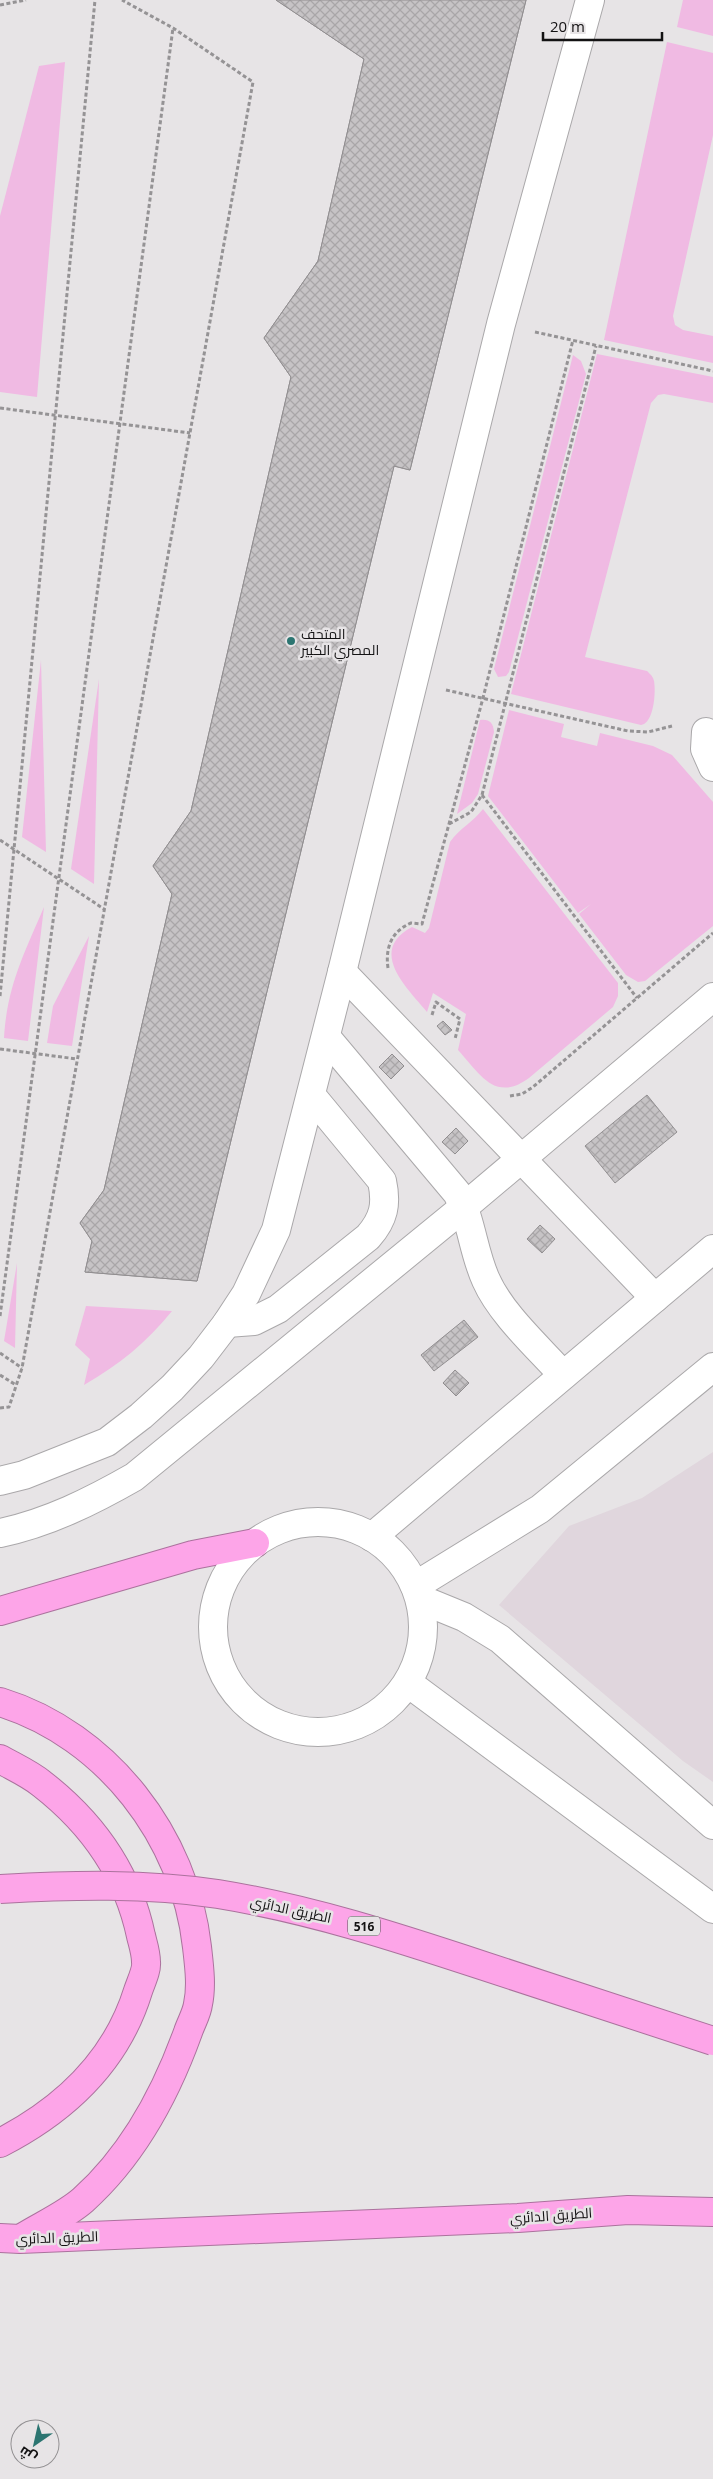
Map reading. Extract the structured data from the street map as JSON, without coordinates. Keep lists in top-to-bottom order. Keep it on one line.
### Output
{"streets":{"highway":["الطريق الدائري","516"]},"places":["المتحف المصري الكبير"],"scale_bar":"20 m","north":"bottom left"}
